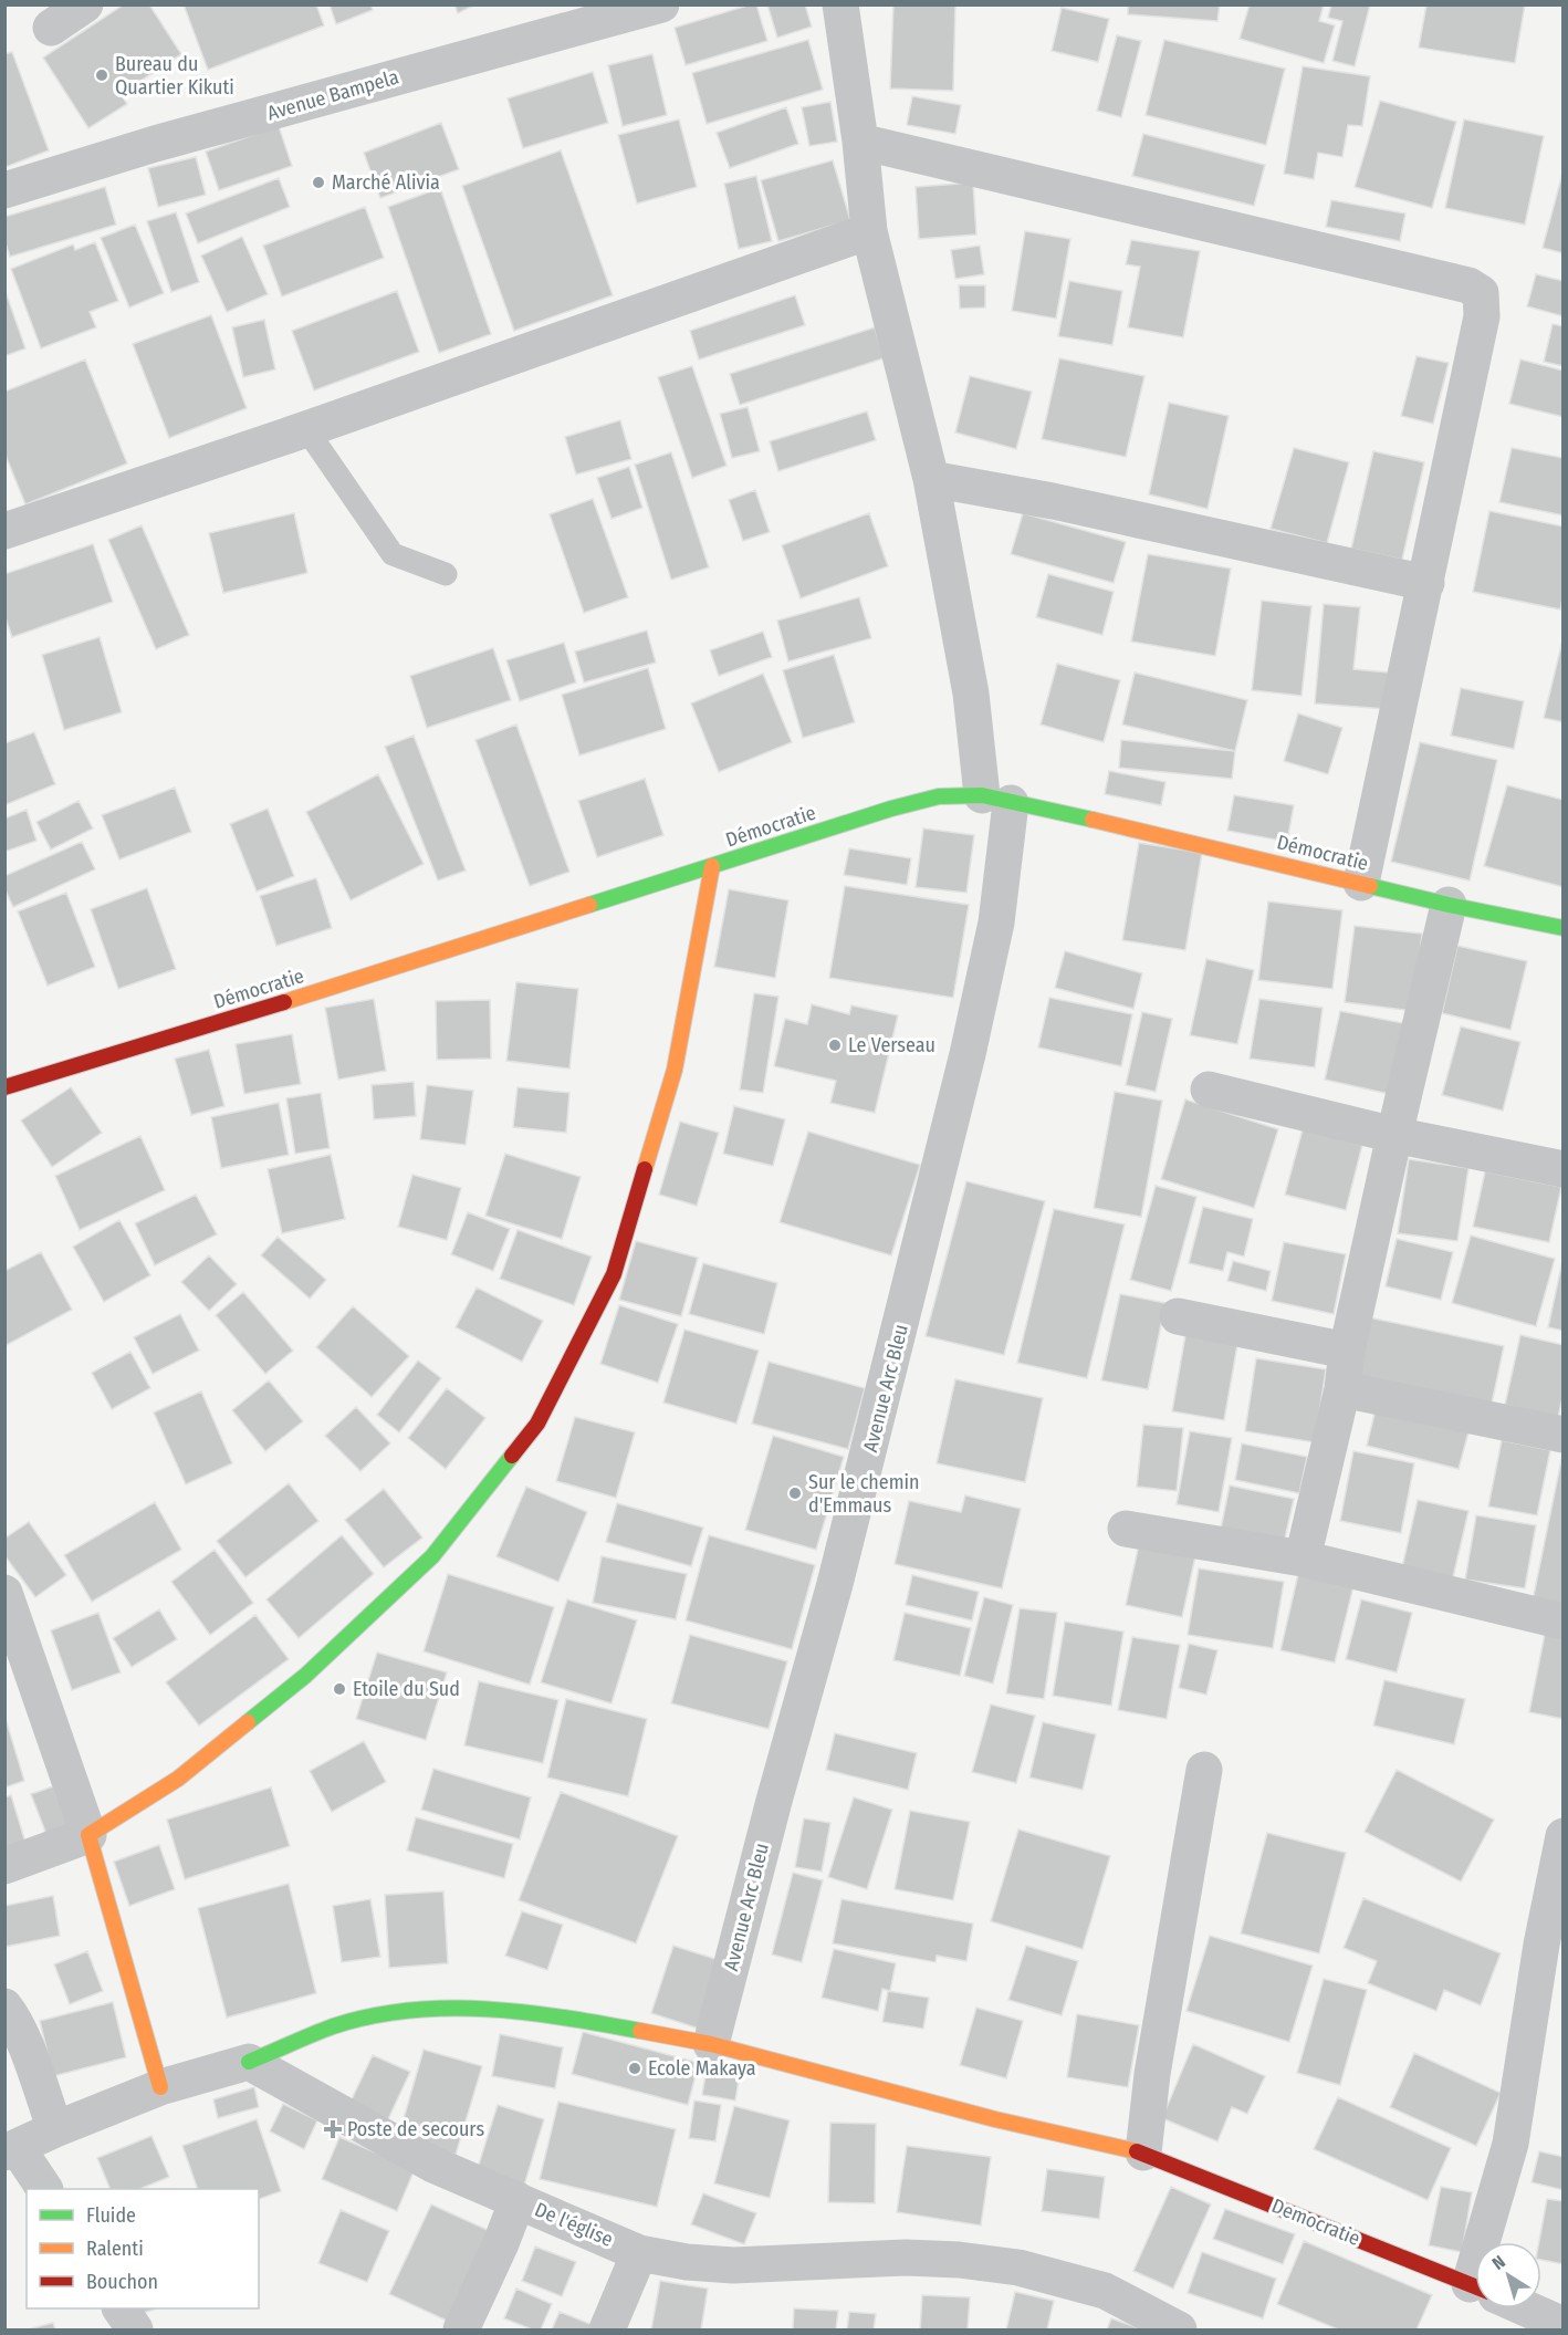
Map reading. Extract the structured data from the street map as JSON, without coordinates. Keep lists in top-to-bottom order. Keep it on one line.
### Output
{"streets":{"street":["Avenue Bampela","Démocratie","Avenue Arc Bleu","Democratie","De l'église"]},"crossings":[["Démocratie","Avenue Arc Bleu"],["Avenue Arc Bleu","Democratie"],["Democratie","De l'église"]],"places":{"other":["Bureau du Quartier Kikuti","Marché Alivia","Le Verseau","Sur le chemin d'Emmaus","Etoile du Sud","Ecole Makaya"],"health":["Poste de secours"]},"legend":["Fluide","Ralenti","Bouchon"],"north":"top left"}
